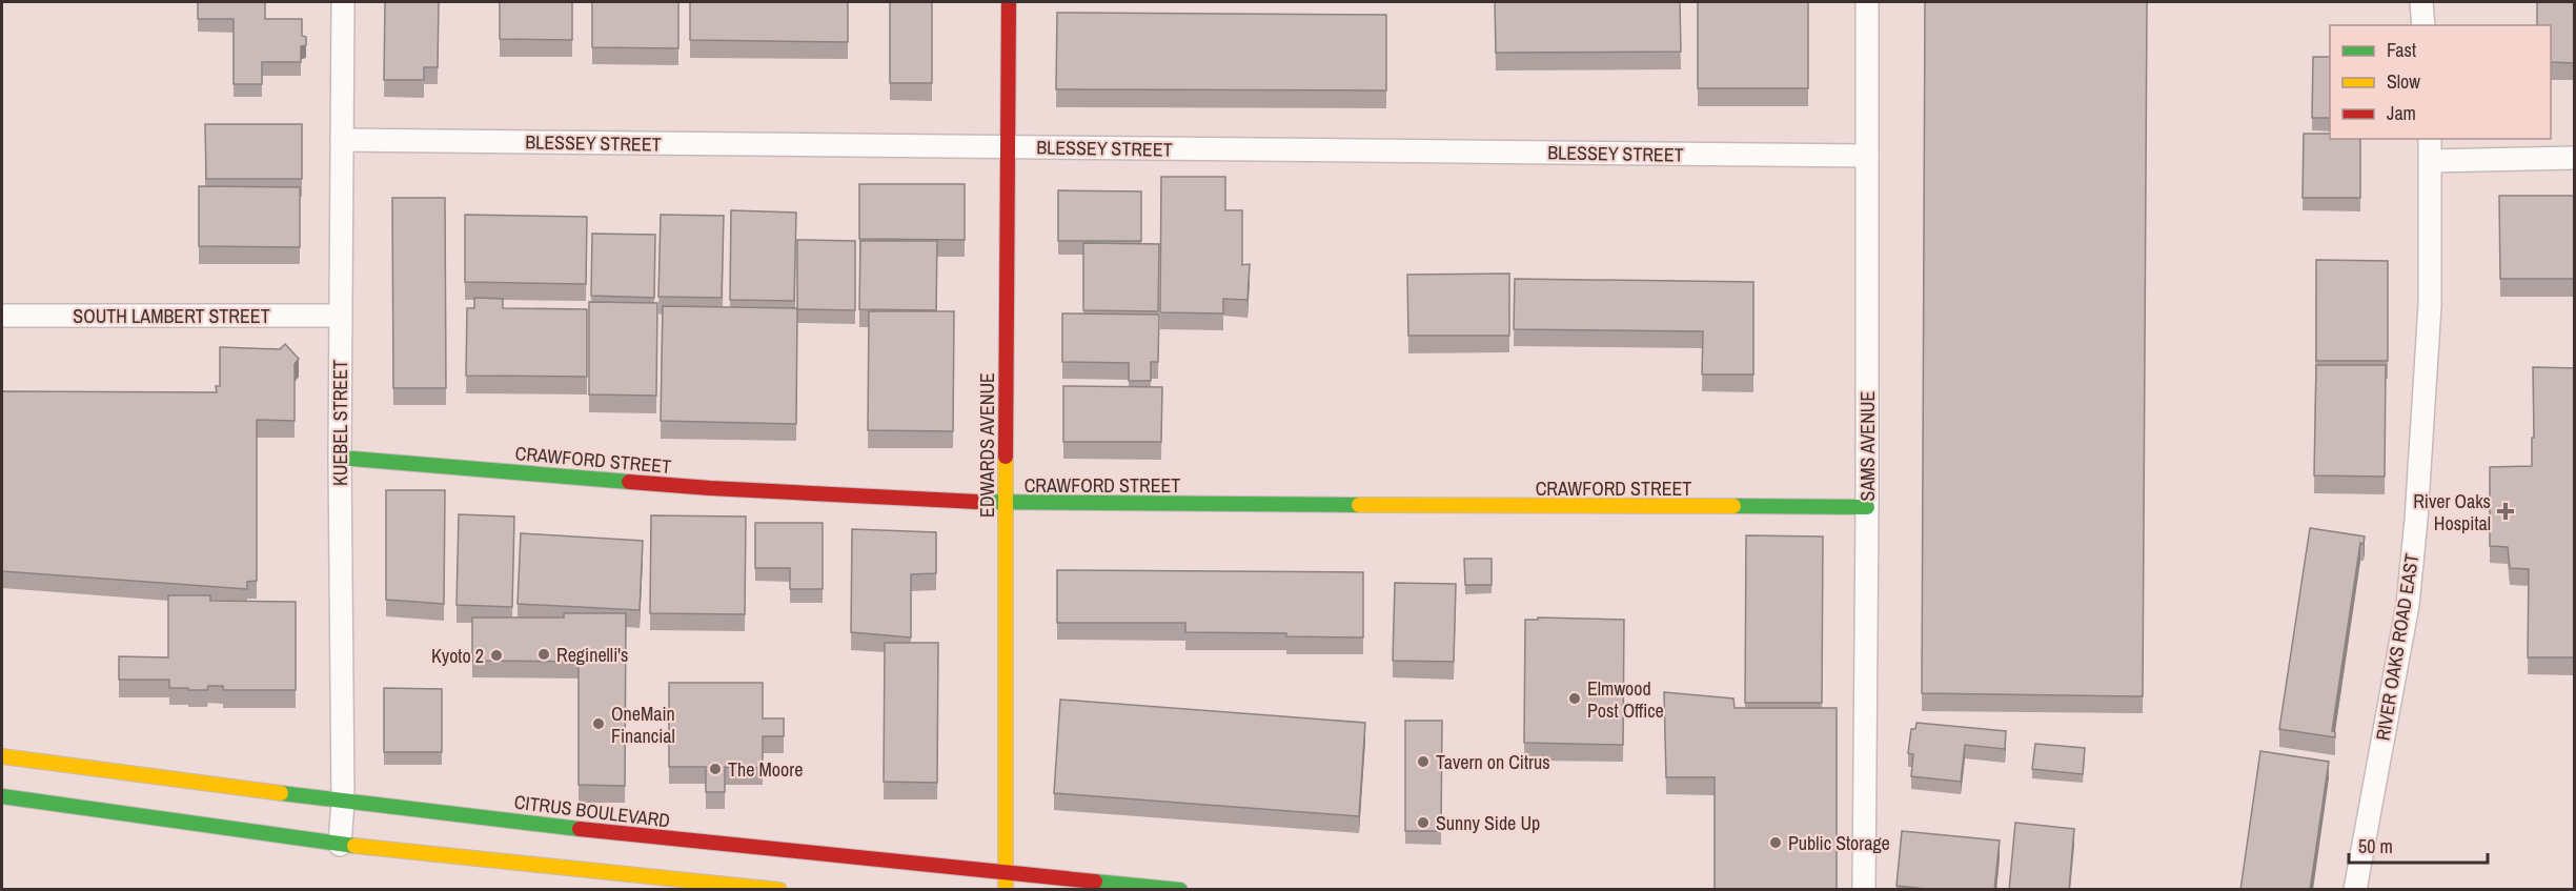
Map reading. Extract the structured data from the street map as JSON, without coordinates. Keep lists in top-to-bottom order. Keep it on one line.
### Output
{"streets":{"street":["BLESSEY STREET","SOUTH LAMBERT STREET","KUEBEL STREET","EDWARDS AVENUE","SAMS AVENUE","CRAWFORD STREET","RIVER OAKS ROAD EAST","CITRUS BOULEVARD"]},"crossings":[["BLESSEY STREET","KUEBEL STREET"],["BLESSEY STREET","EDWARDS AVENUE"],["BLESSEY STREET","SAMS AVENUE"],["SOUTH LAMBERT STREET","KUEBEL STREET"],["KUEBEL STREET","CRAWFORD STREET"],["KUEBEL STREET","CITRUS BOULEVARD"],["EDWARDS AVENUE","CRAWFORD STREET"],["EDWARDS AVENUE","CITRUS BOULEVARD"],["SAMS AVENUE","CRAWFORD STREET"]],"places":{"health":["River Oaks Hospital"],"other":["Reginelli's","Kyoto 2","Elmwood Post Office","OneMain Financial","Tavern on Citrus","The Moore","Sunny Side Up","Public Storage"]},"legend":["Fast","Slow","Jam"],"scale_bar":"50 m"}
